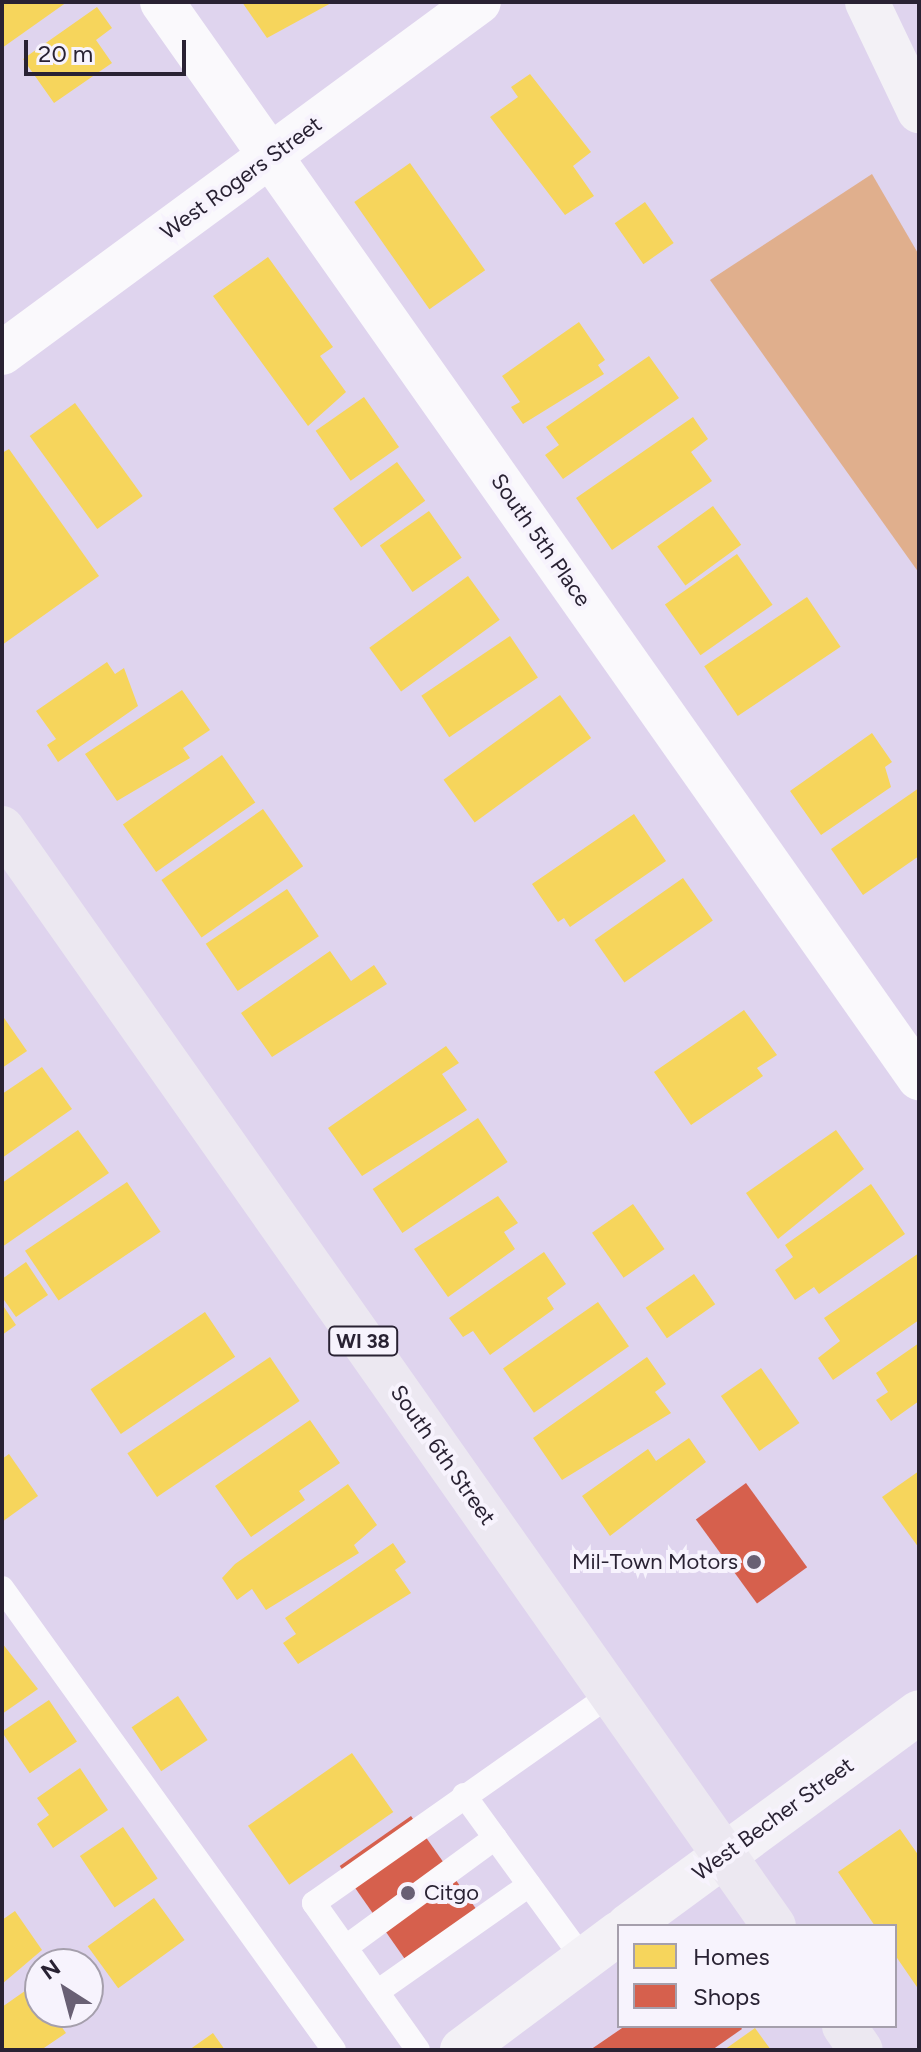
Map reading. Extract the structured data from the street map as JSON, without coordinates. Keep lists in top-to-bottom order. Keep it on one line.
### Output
{"streets":{"main road":["WI 38","South 6th Street"],"street":["West Rogers Street","South 5th Place","West Becher Street"]},"crossings":[["West Rogers Street","South 5th Place"],["South 6th Street","West Becher Street"]],"places":["Mil-Town Motors","Citgo"],"legend":["Homes","Shops"],"scale_bar":"20 m","north":"top left"}
